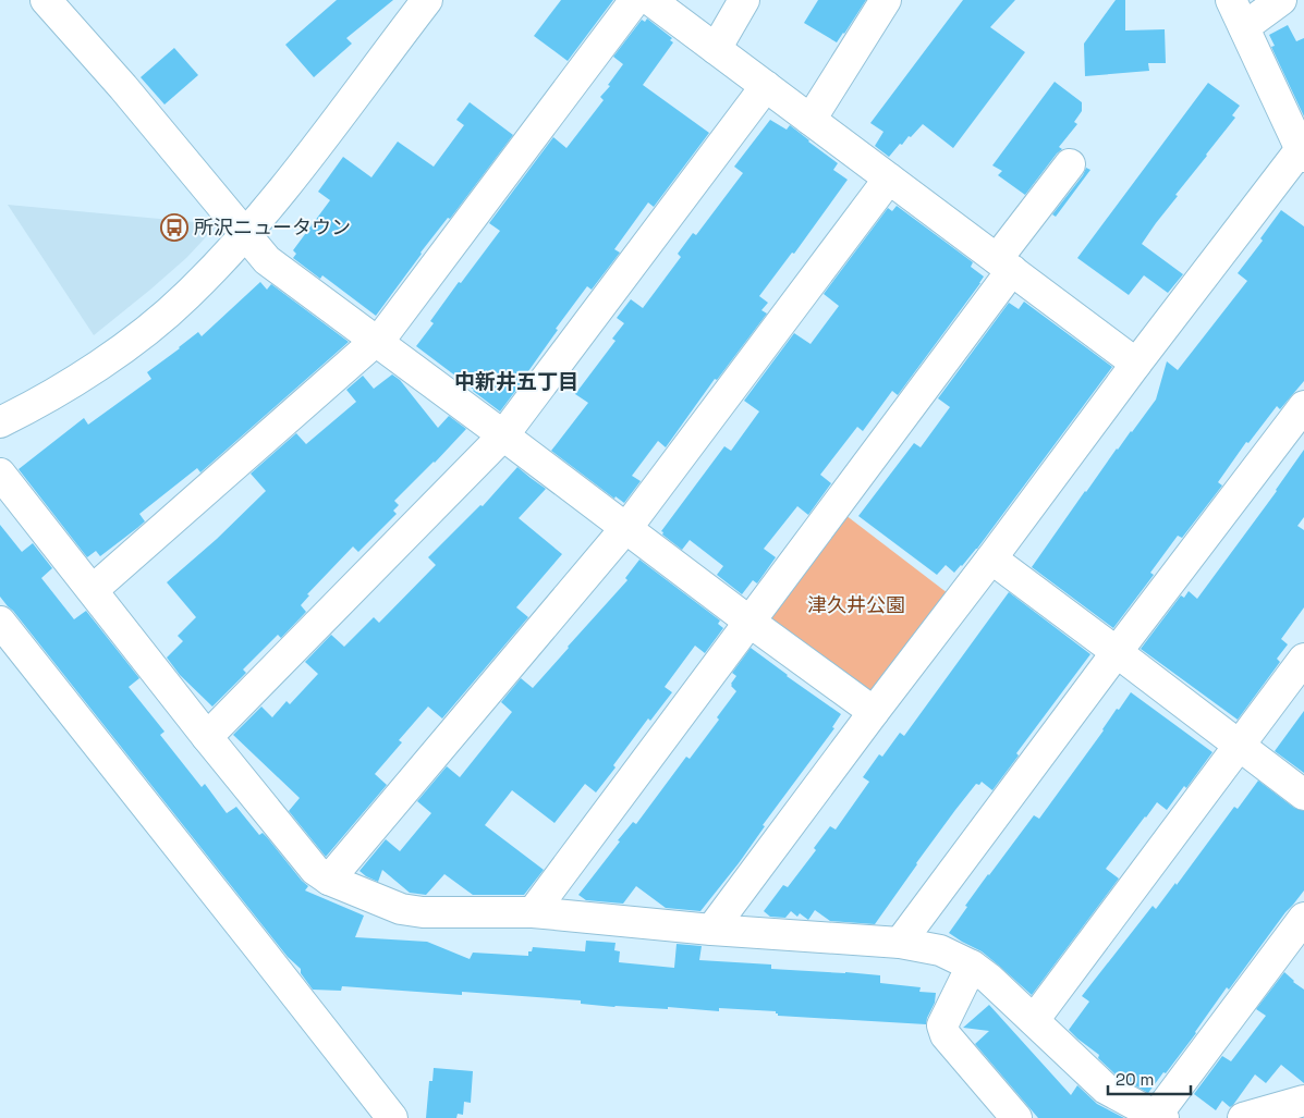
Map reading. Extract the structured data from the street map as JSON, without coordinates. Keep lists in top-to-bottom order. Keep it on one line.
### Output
{"districts":["中新井五丁目"],"parks":["津久井公園"],"places":{"bus stop":["所沢ニュータウン"]},"scale_bar":"20 m"}
